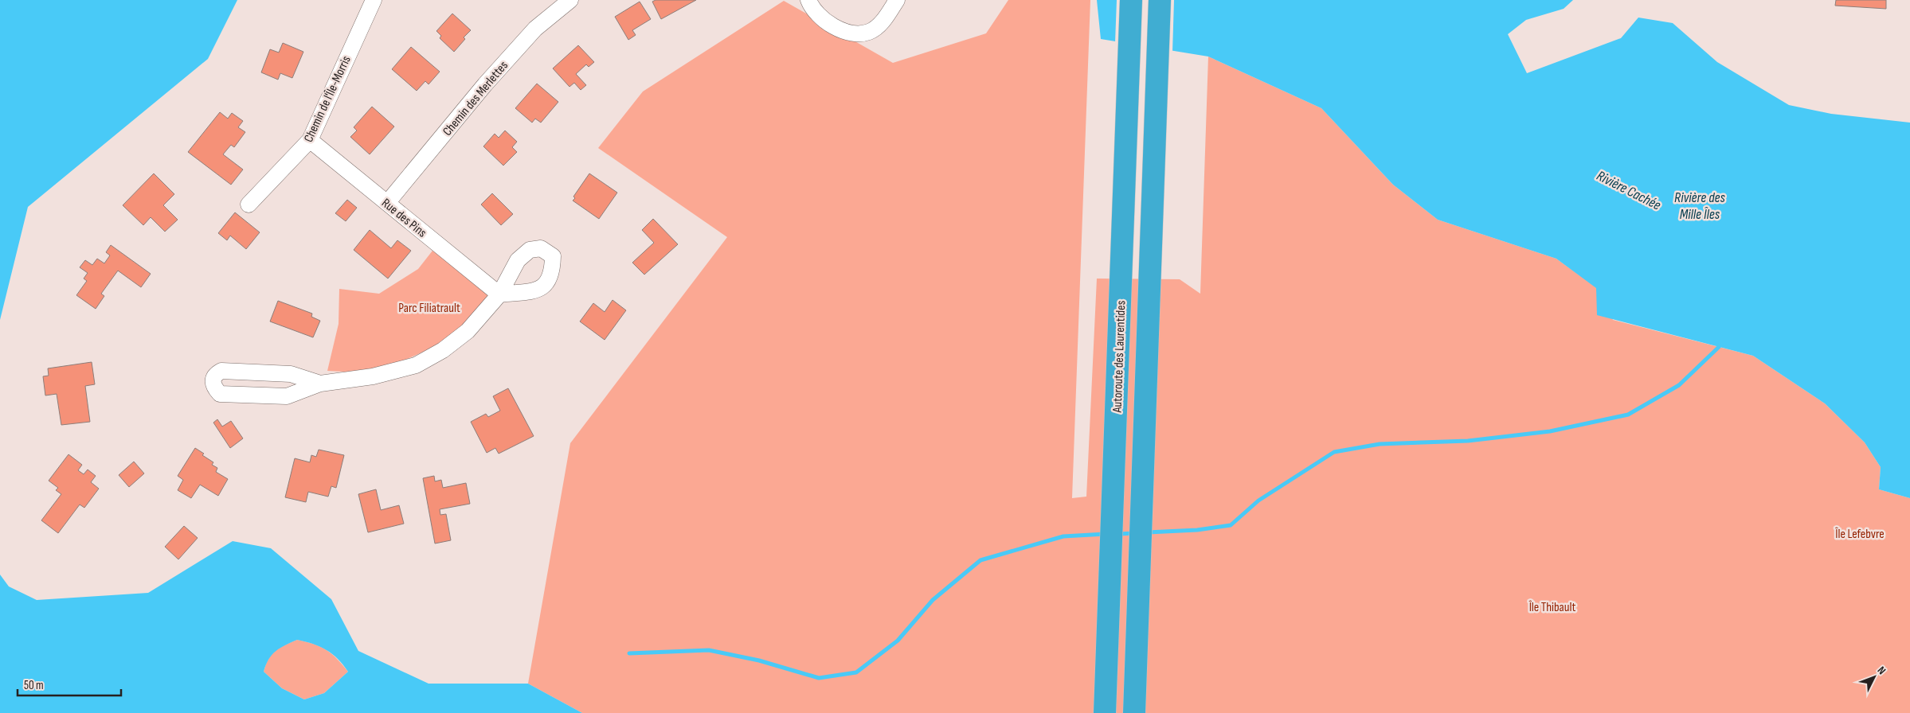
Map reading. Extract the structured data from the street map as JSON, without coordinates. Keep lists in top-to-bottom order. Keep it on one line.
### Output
{"streets":{"highway":["Autoroute des Laurentides"],"street":["Chemin des Merlettes","Chemin de l'Île-Morris","Rue des Pins"]},"crossings":[["Chemin des Merlettes","Rue des Pins"],["Chemin de l'Île-Morris","Rue des Pins"]],"water":["Rivière Cachée","Rivière des Mille Îles"],"parks":["Parc Filiatrault","Île Lefebvre","Île Thibault"],"scale_bar":"50 m","north":"top right"}
